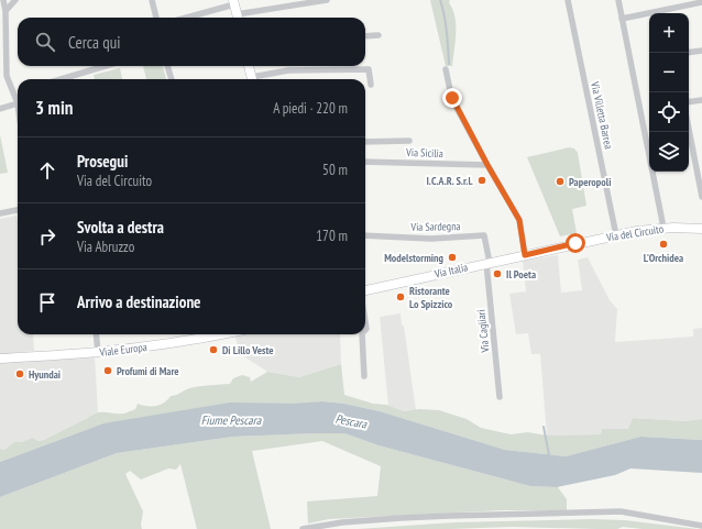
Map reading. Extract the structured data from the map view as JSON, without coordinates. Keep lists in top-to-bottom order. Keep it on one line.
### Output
{"streets":{"main road":["Via del Circuito","Via Italia","Viale Europa"],"street":["Via Villetta Barrea","Via Sicilia","Via Sardegna","Via Cagliari"]},"crossings":[["Via Villetta Barrea","Via del Circuito"],["Via Sardegna","Via Italia"],["Via Sardegna","Via Cagliari"],["Via del Circuito","Via Italia"],["Via Italia","Via Cagliari"]],"water":["Fiume Pescara","Pescara"],"places":["I.C.A.R. S.r.l.","Paperopoli","L'Orchidea","Modelstorming","Il Poeta","Ristorante Lo Spizzico","Di Lillo Veste","Profumi di Mare","Hyundai"],"page":{"map_buttons":["+","−"],"search":"Cerca qui","heading":["3 min","A piedi · 220 m"],"list":[["Prosegui","Via del Circuito","50 m"],["Svolta a destra","Via Abruzzo","170 m"],"Arrivo a destinazione"]}}
